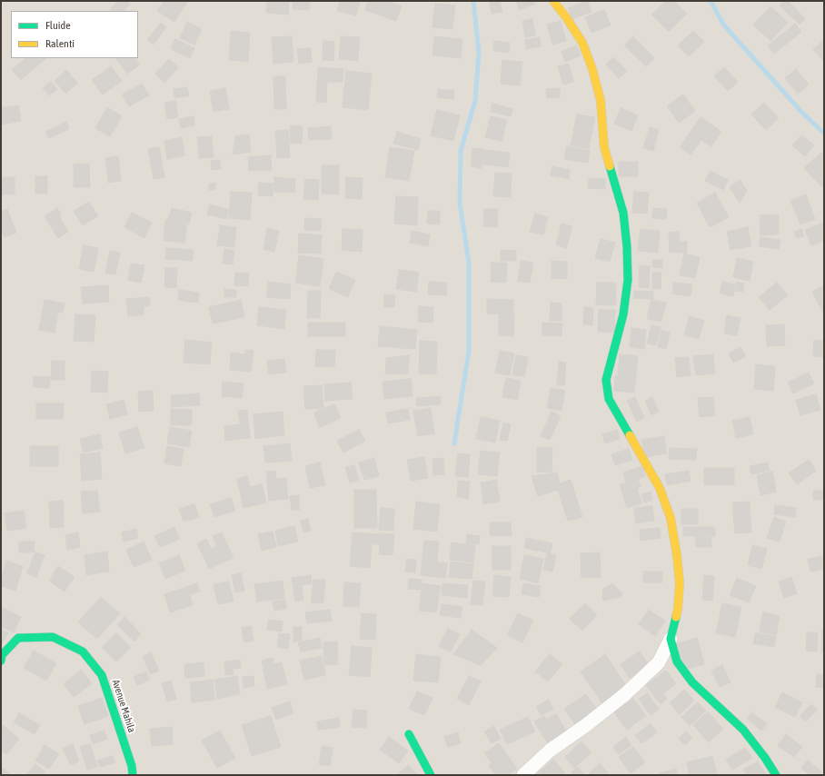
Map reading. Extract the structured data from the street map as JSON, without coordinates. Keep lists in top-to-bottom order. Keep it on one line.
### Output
{"streets":{"street":["Avenue Mahila"]},"legend":["Fluide","Ralenti"]}
